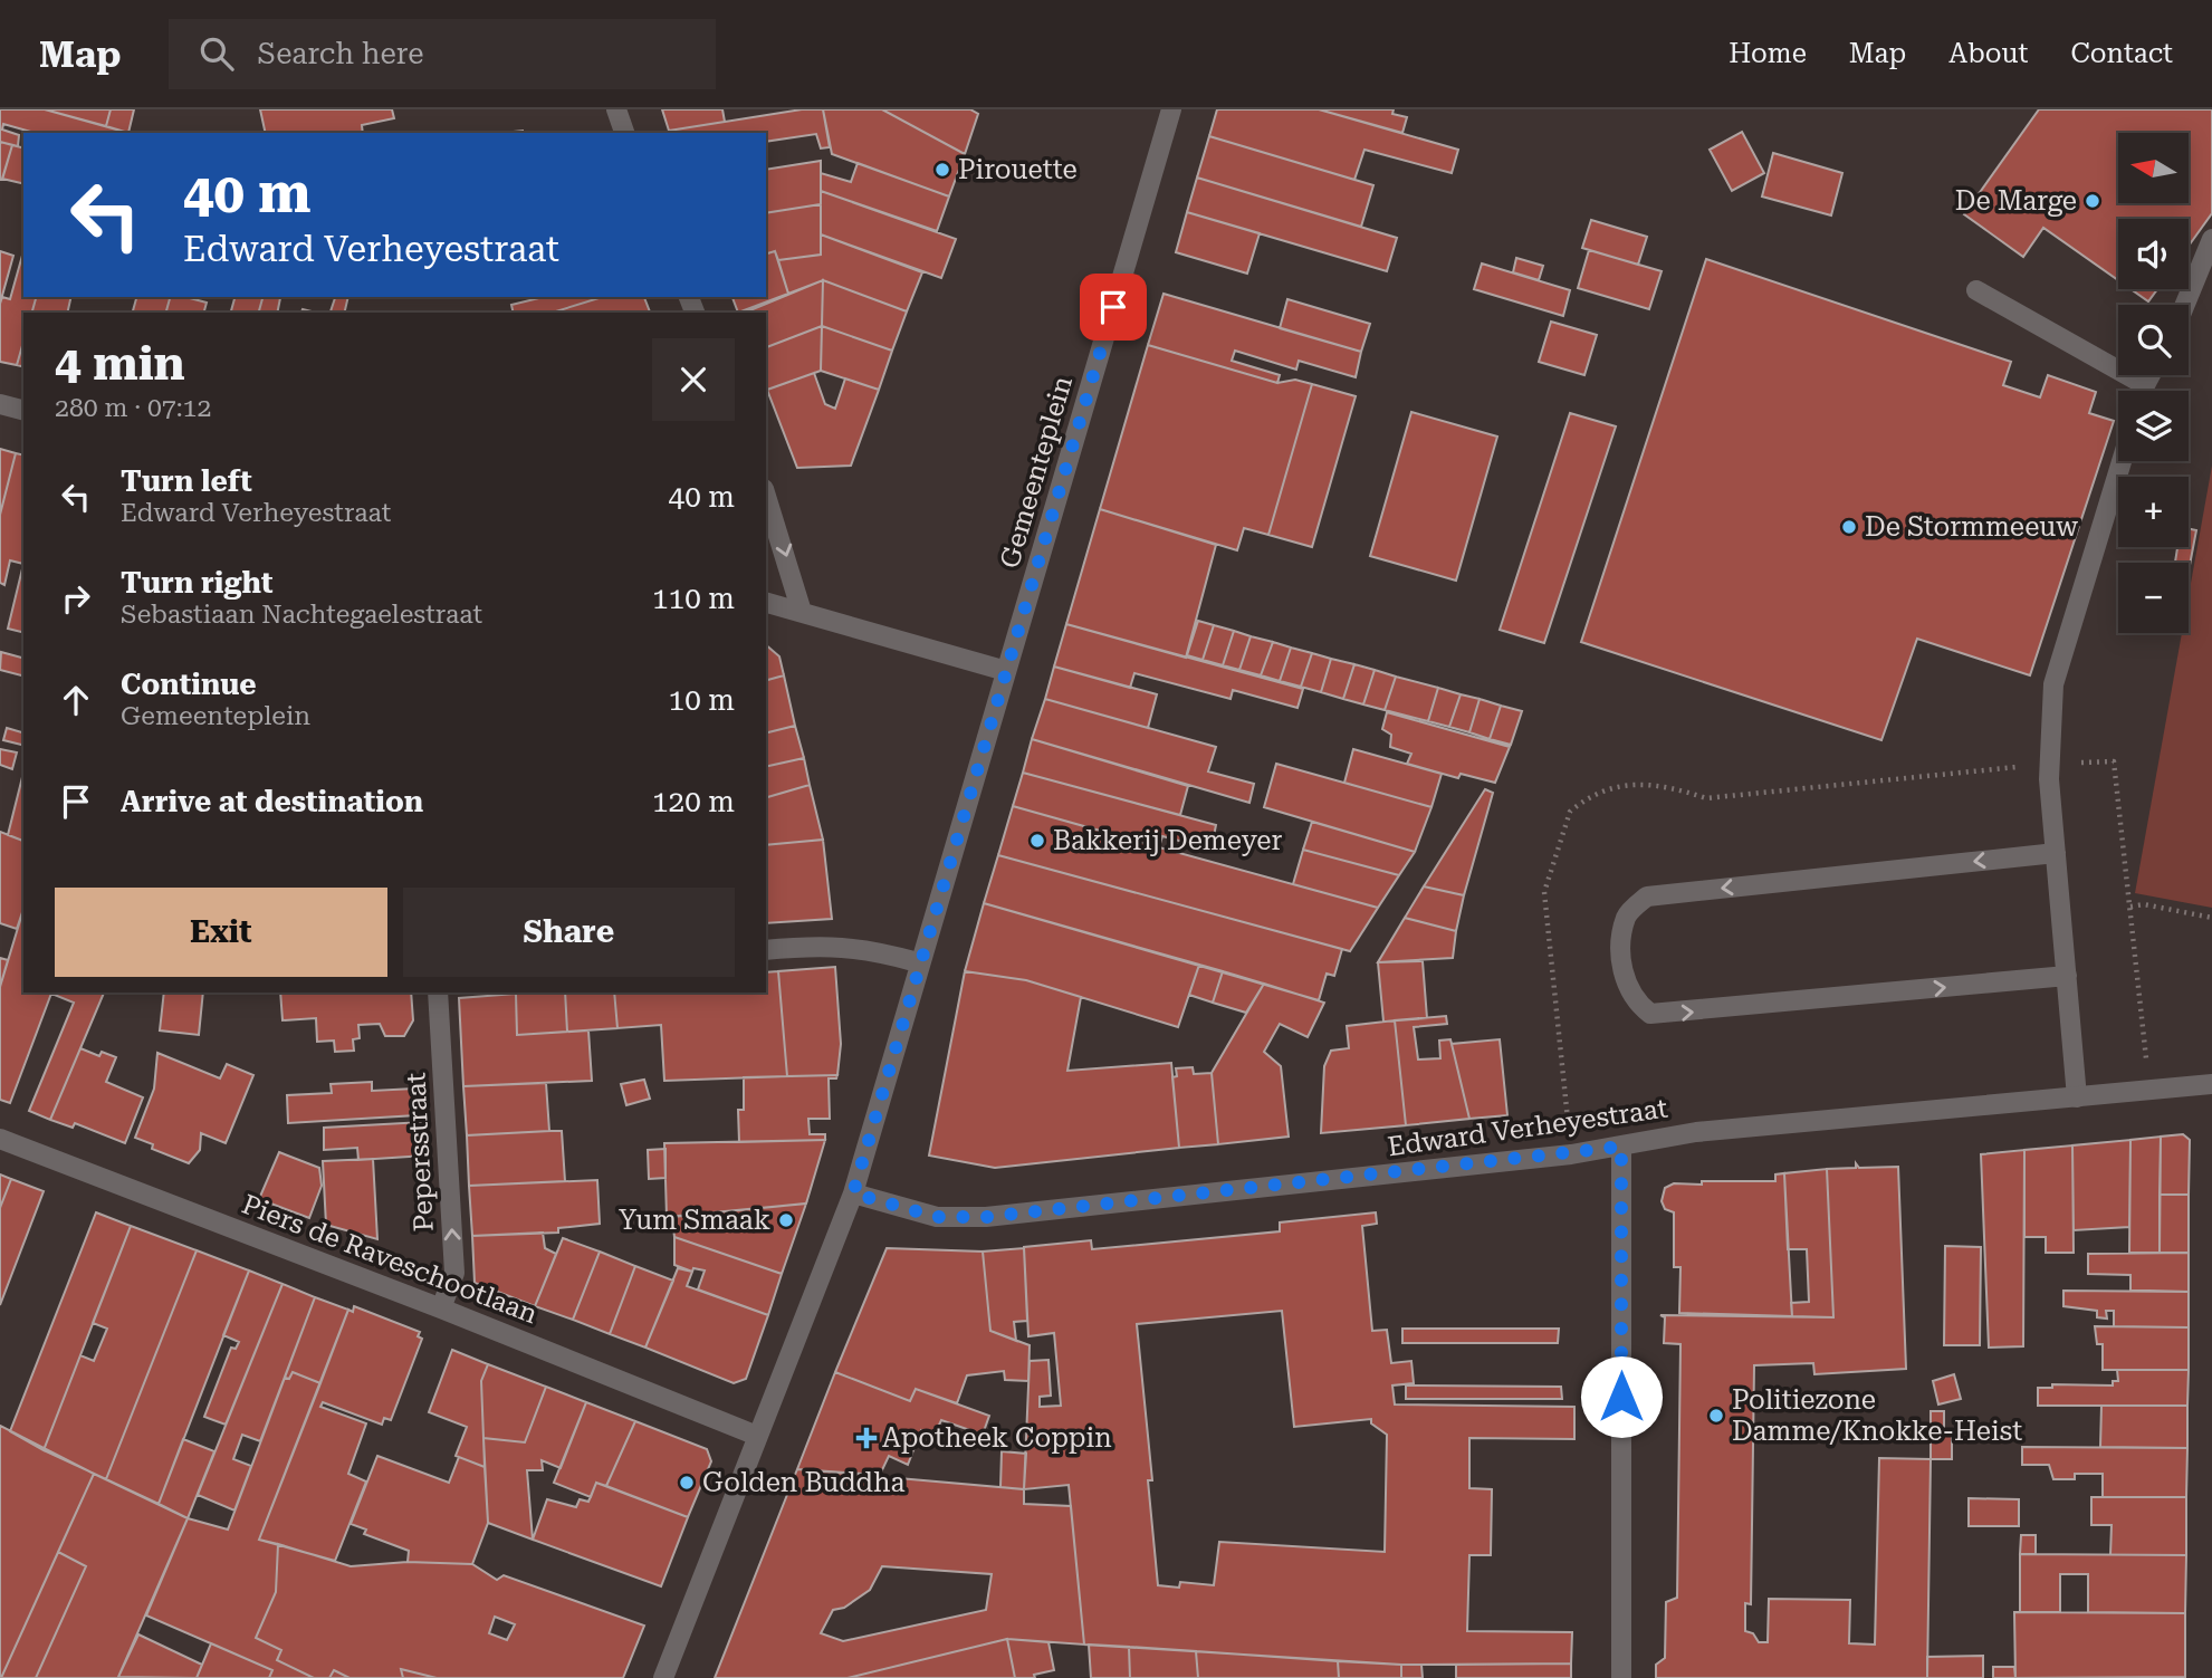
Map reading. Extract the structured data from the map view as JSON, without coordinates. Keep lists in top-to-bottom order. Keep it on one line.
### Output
{"streets":{"street":["Gemeenteplein","Edward Verheyestraat","Pepersstraat","Piers de Raveschootlaan"]},"crossings":[["Gemeenteplein","Edward Verheyestraat"],["Gemeenteplein","Piers de Raveschootlaan"],["Pepersstraat","Piers de Raveschootlaan"]],"one_way":["Pepersstraat"],"places":{"other":["Pirouette","De Marge","De Stormmeeuw","Bakkerij Demeyer","Yum Smaak","Politiezone Damme/Knokke-Heist","Golden Buddha"],"health":["Apotheek Coppin"]},"north":"left","page":{"header":"Map","search":"Search here","nav":["Home","Map","About","Contact"],"map_buttons":["+","−"],"turn":["40 m","Edward Verheyestraat"],"heading":["4 min","280 m · 07:12"],"list":[{"name":"Turn left","note":"Edward Verheyestraat","value":"40 m"},{"name":"Turn right","note":"Sebastiaan Nachtegaelestraat","value":"110 m"},{"name":"Continue","note":"Gemeenteplein","value":"10 m"},{"name":"Arrive at destination","value":"120 m"}],"buttons":["Exit","Share"]}}
